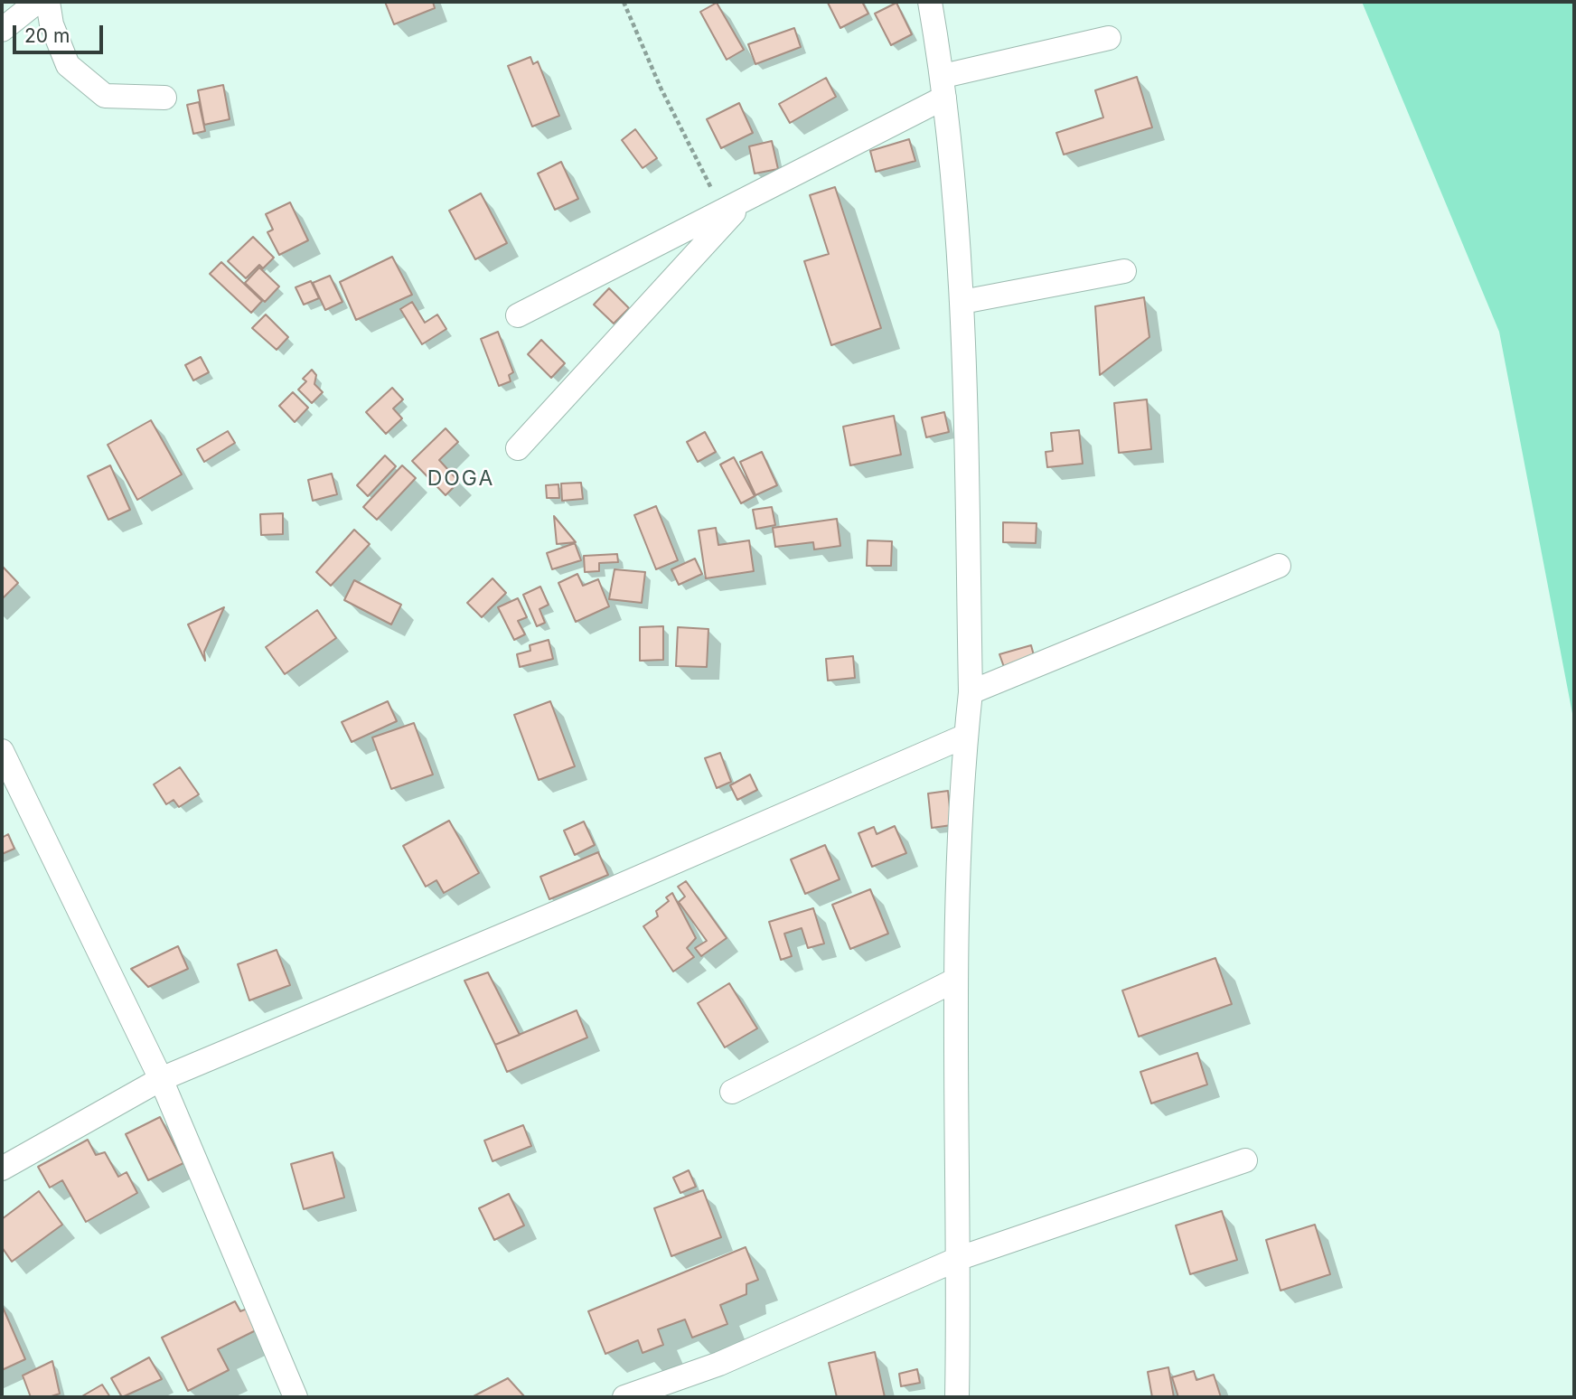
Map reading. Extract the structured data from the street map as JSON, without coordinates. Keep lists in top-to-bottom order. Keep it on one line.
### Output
{"districts":["DOGA"],"scale_bar":"20 m"}
